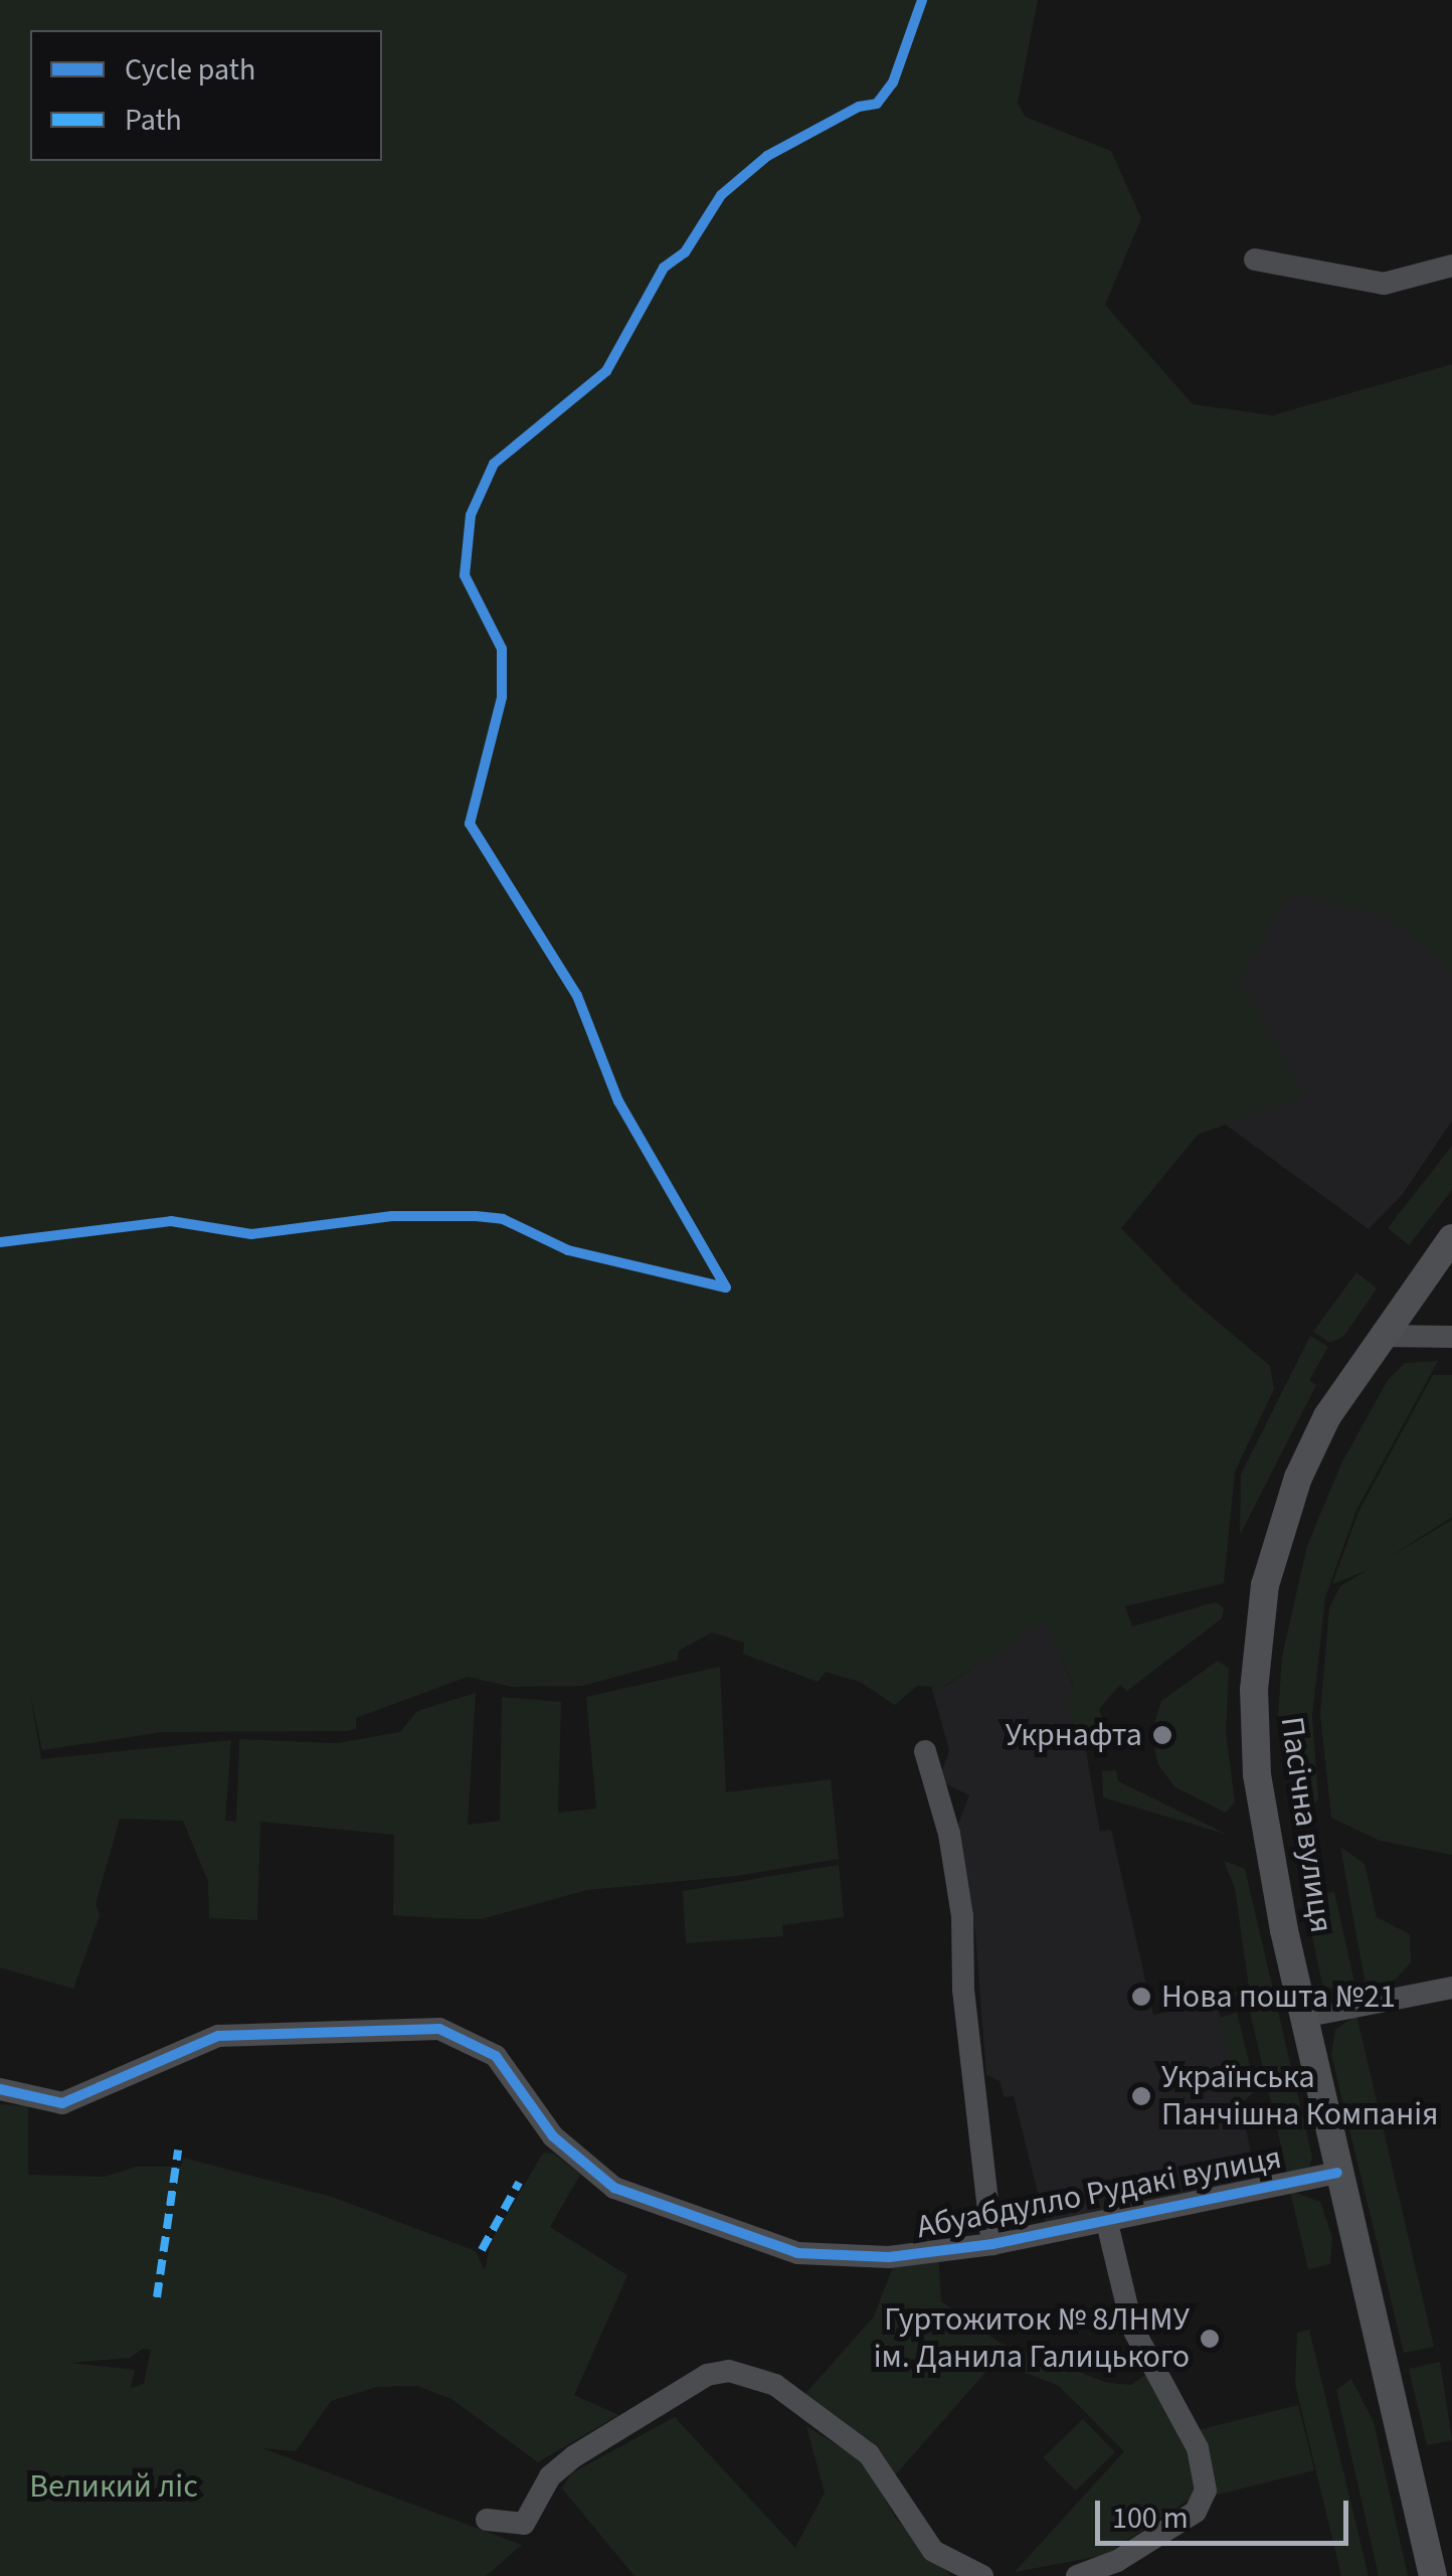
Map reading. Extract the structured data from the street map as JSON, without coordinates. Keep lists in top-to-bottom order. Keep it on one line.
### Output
{"streets":{"main road":["Пасічна вулиця"],"street":["Абуабдулло Рудакі вулиця"]},"crossings":[["Пасічна вулиця","Абуабдулло Рудакі вулиця"]],"parks":["Великий ліс"],"places":["Укрнафта","Нова пошта №21","Українська Панчішна Компанія","Гуртожиток № 8ЛНМУ ім. Данила Галицького"],"legend":["Cycle path","Path"],"scale_bar":"100 m"}
